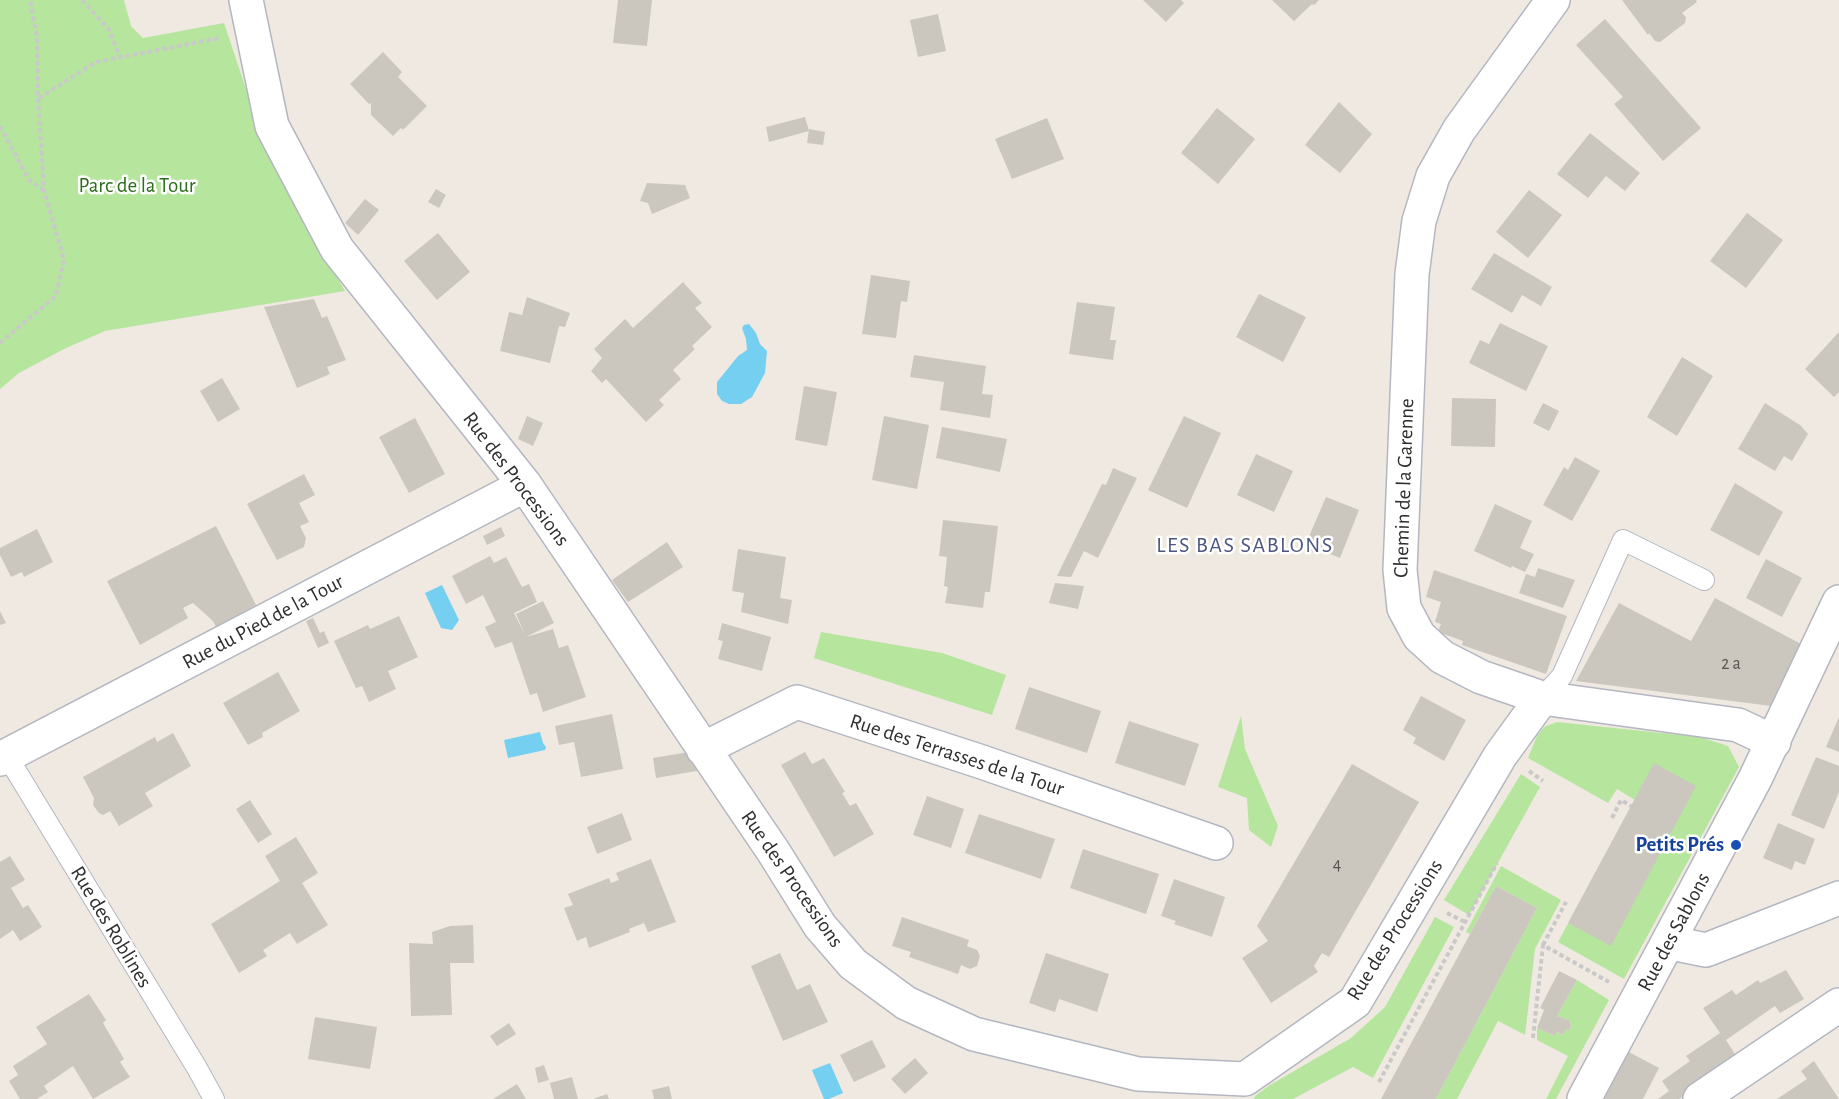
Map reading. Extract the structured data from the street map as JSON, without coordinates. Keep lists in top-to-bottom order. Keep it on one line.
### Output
{"streets":{"street":["Rue des Processions","Chemin de la Garenne","Rue du Pied de la Tour","Rue des Terrasses de la Tour","Rue des Sablons"],"lane":["Rue des Roblines"]},"crossings":[["Rue des Processions","Chemin de la Garenne"],["Rue des Processions","Rue du Pied de la Tour"],["Rue des Processions","Rue des Terrasses de la Tour"],["Chemin de la Garenne","Rue des Sablons"],["Rue du Pied de la Tour","Rue des Roblines"]],"districts":["LES BAS SABLONS"],"parks":["Parc de la Tour"],"places":["Petits Prés"],"house_numbers":["2 a","4"]}
